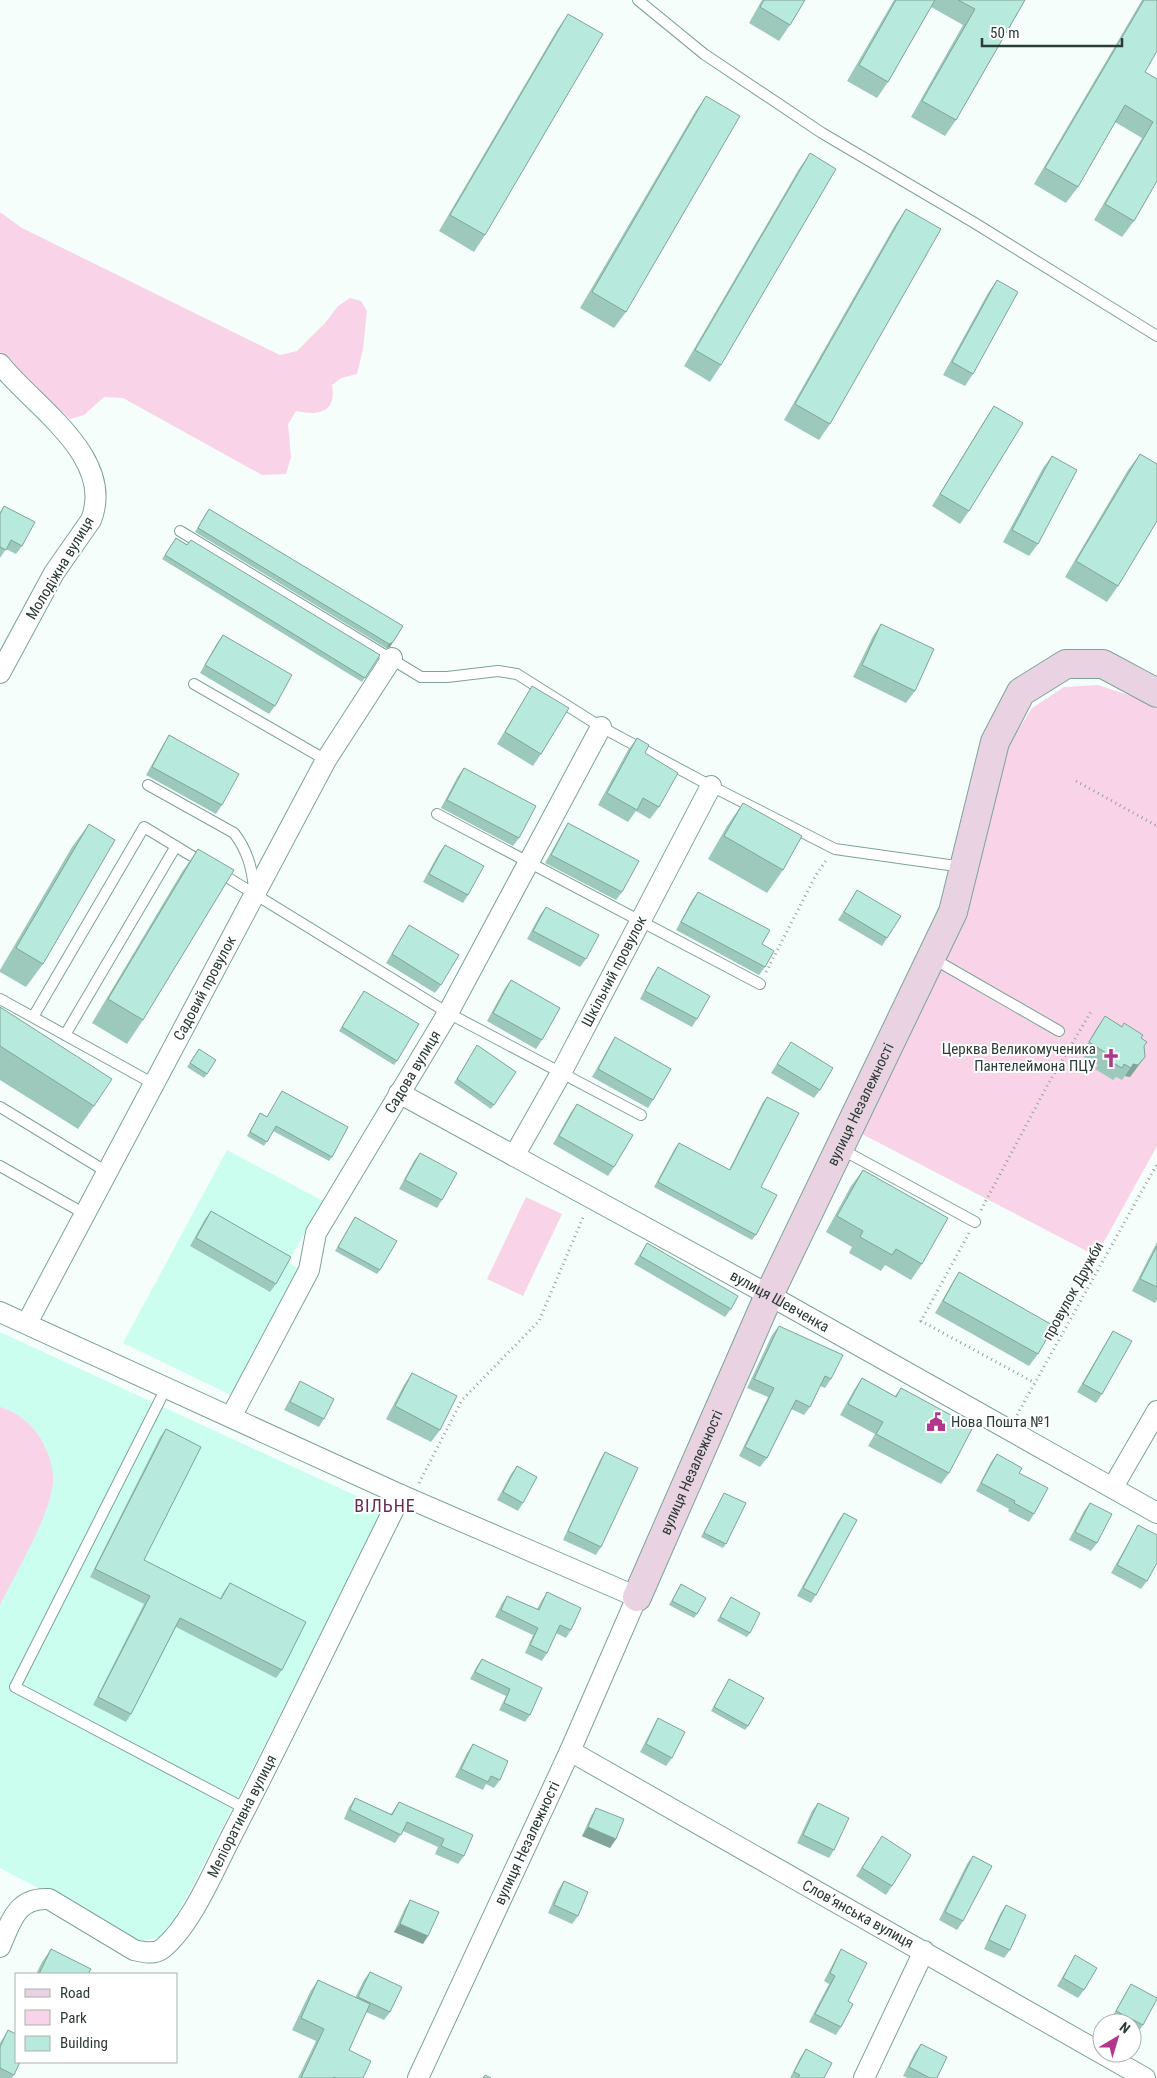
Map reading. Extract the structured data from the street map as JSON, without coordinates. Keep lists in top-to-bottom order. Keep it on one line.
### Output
{"streets":{"street":["Молодіжна вулиця","Шкільний провулок","Садовий провулок","Садова вулиця","вулиця Незалежності","вулиця Шевченка","Меліоративна вулиця","Словʼянська вулиця"],"path":["провулок Дружби"]},"crossings":[["Шкільний провулок","вулиця Шевченка"],["Садова вулиця","вулиця Шевченка"],["вулиця Незалежності","вулиця Шевченка"],["вулиця Незалежності","Словʼянська вулиця"],["провулок Дружби","вулиця Шевченка"]],"districts":["ВІЛЬНЕ"],"places":{"church":["Церква Великомученика Пантелеймона ПЦУ"],"public building":["Нова Пошта №1"]},"legend":["Road","Park","Building"],"scale_bar":"50 m","north":"top right"}
